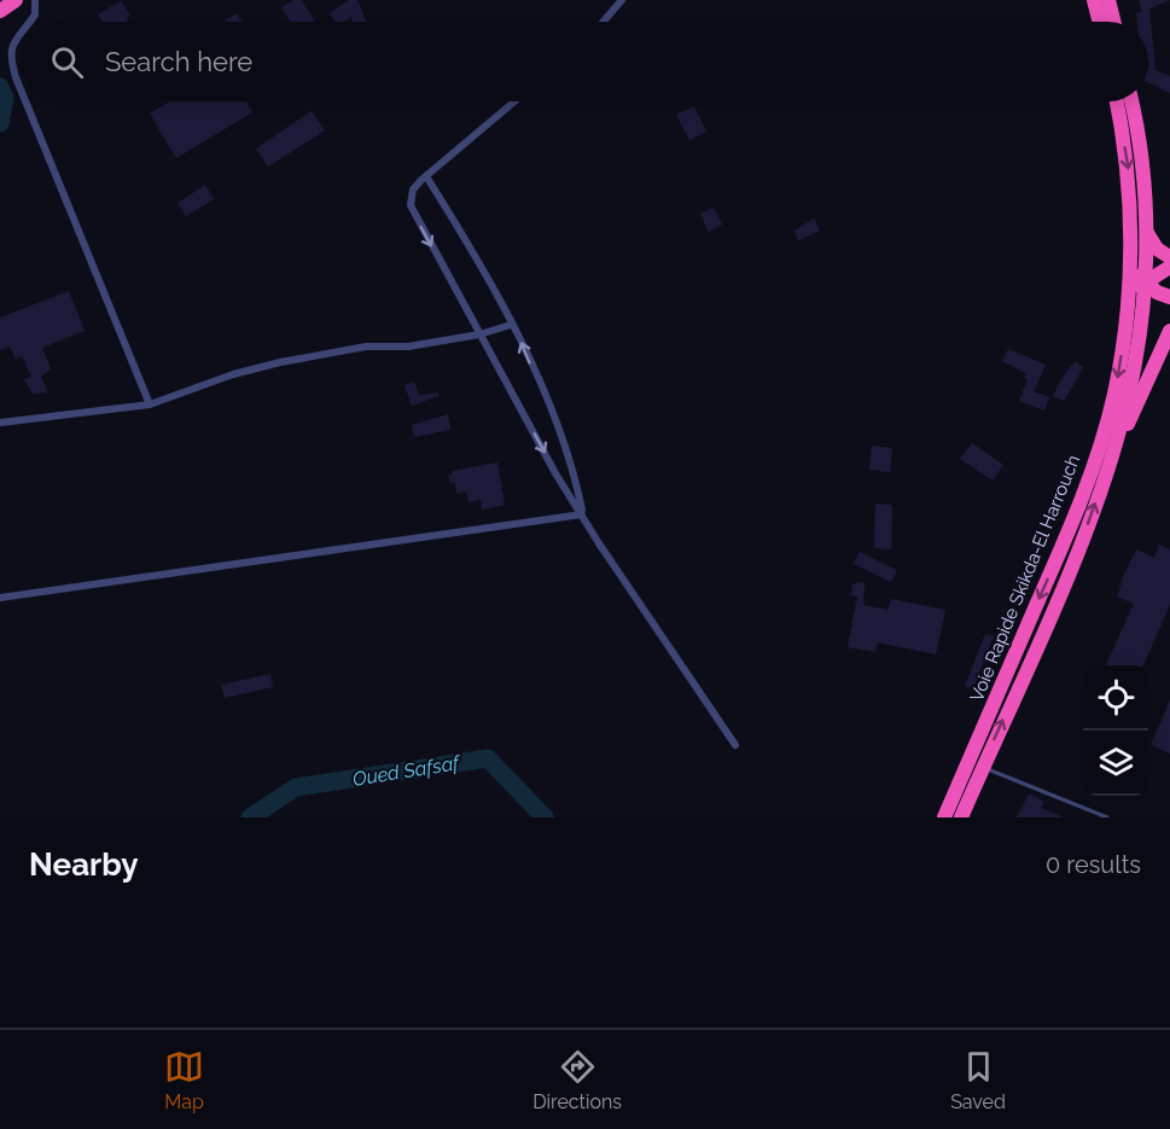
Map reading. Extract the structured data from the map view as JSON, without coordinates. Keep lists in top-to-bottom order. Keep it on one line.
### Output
{"streets":{"highway":["Voie Rapide Skikda-El Harrouch"]},"water":["Oued Safsaf"],"page":{"search":"Search here","heading":["Nearby","0 results"],"nav":["Map","Directions","Saved"]}}
